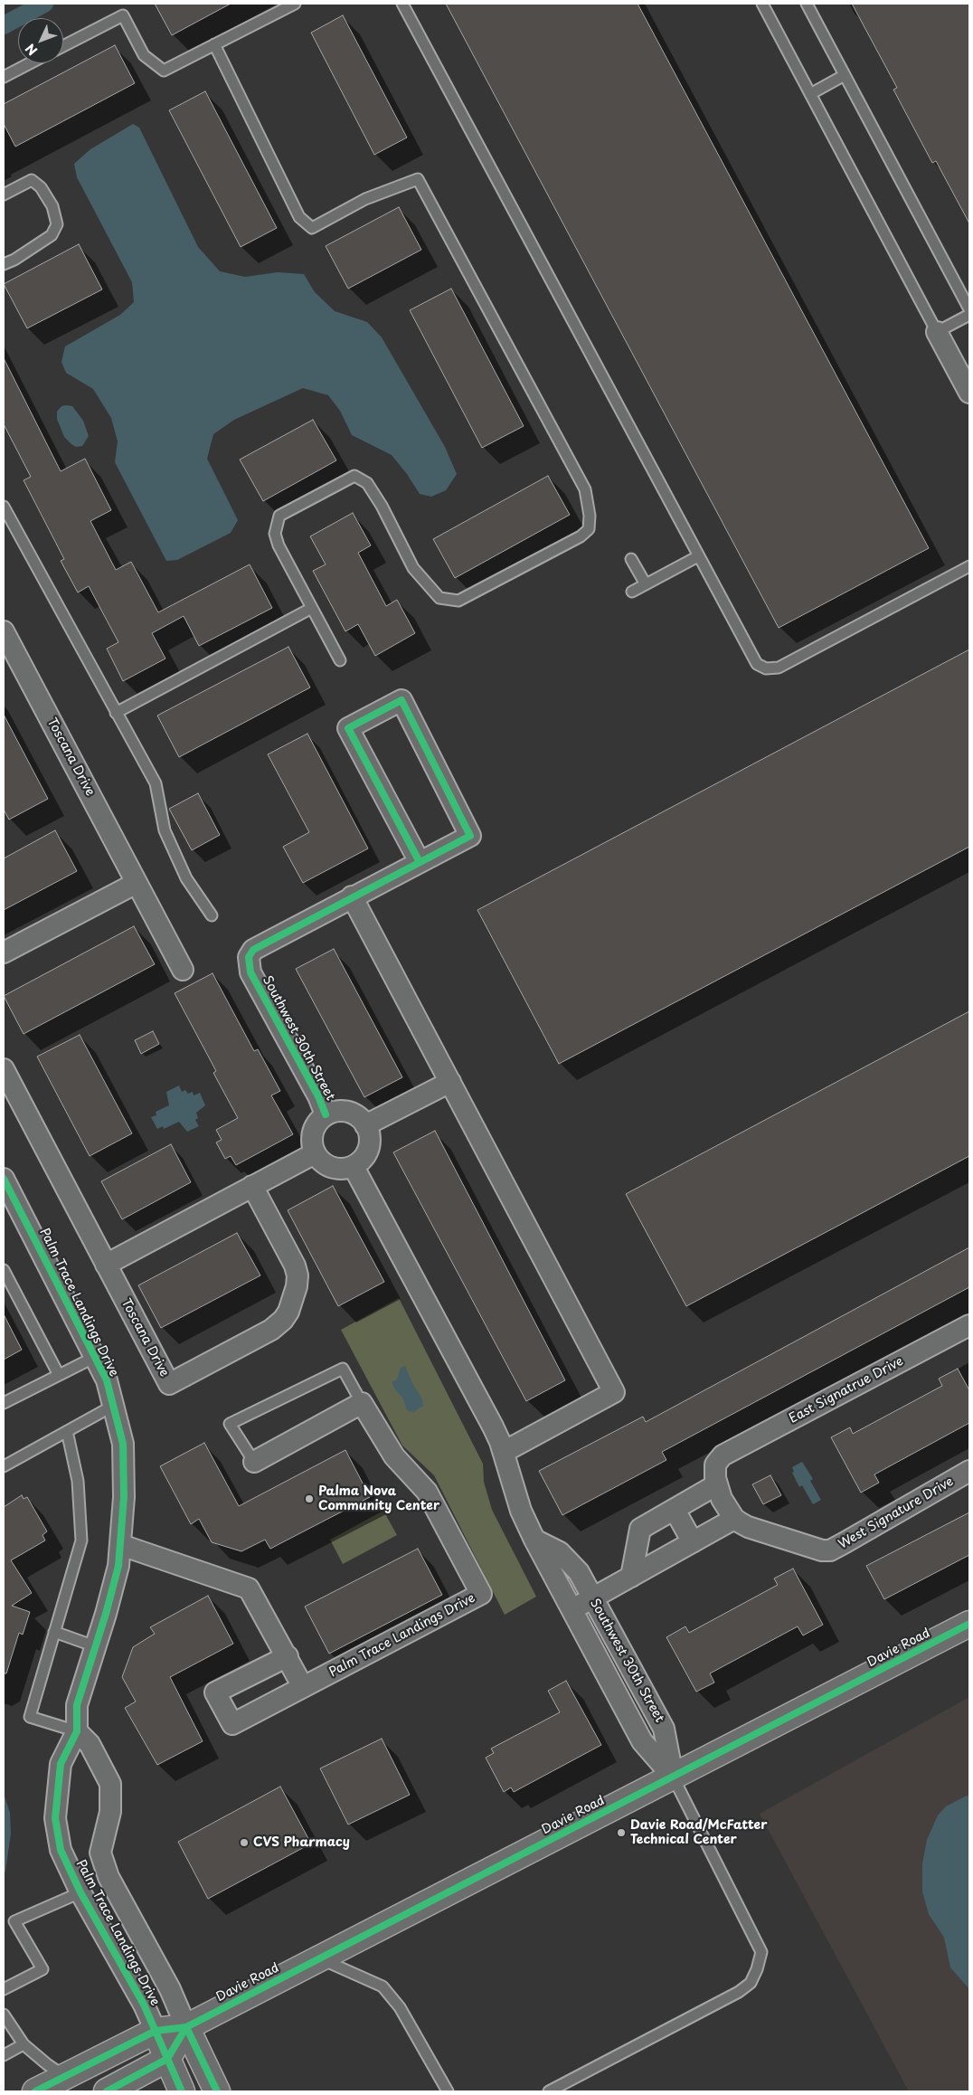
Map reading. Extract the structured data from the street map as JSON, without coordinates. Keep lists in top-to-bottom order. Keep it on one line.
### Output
{"streets":{"main road":["Davie Road"],"street":["Toscana Drive","Southwest 30th Street","Palm Trace Landings Drive","East Signatrue Drive","West Signature Drive"]},"crossings":[["Southwest 30th Street","Davie Road"],["Palm Trace Landings Drive","Davie Road"]],"places":["Palma Nova Community Center","Davie Road/McFatter Technical Center","CVS Pharmacy"],"north":"bottom left"}
